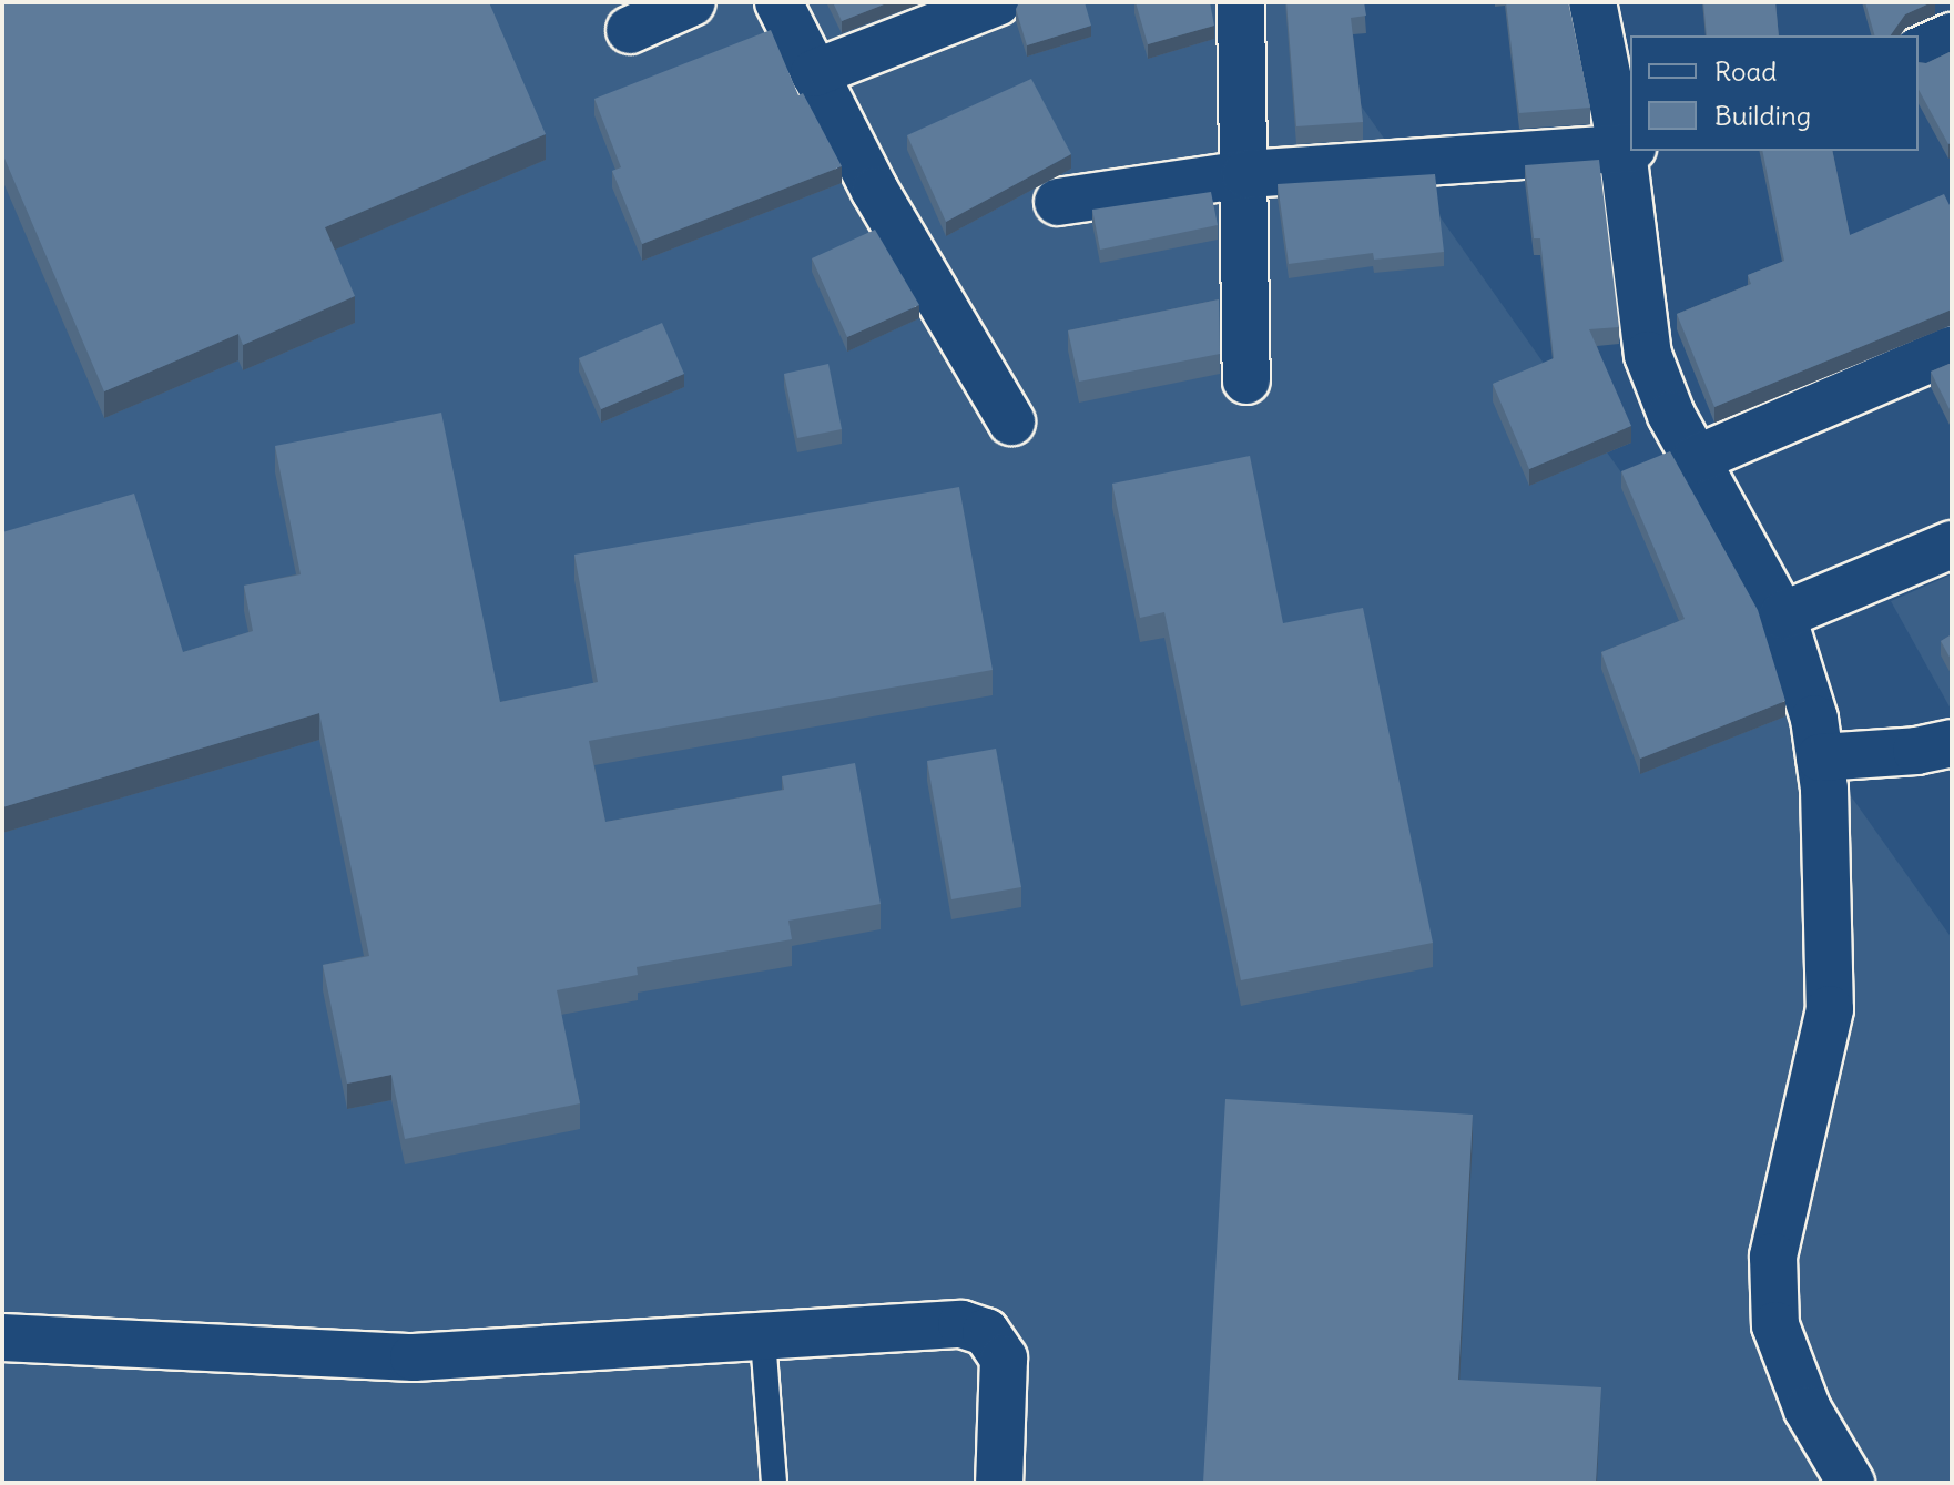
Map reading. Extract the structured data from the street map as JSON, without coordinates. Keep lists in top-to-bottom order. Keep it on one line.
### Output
{"legend":["Road","Building"]}
